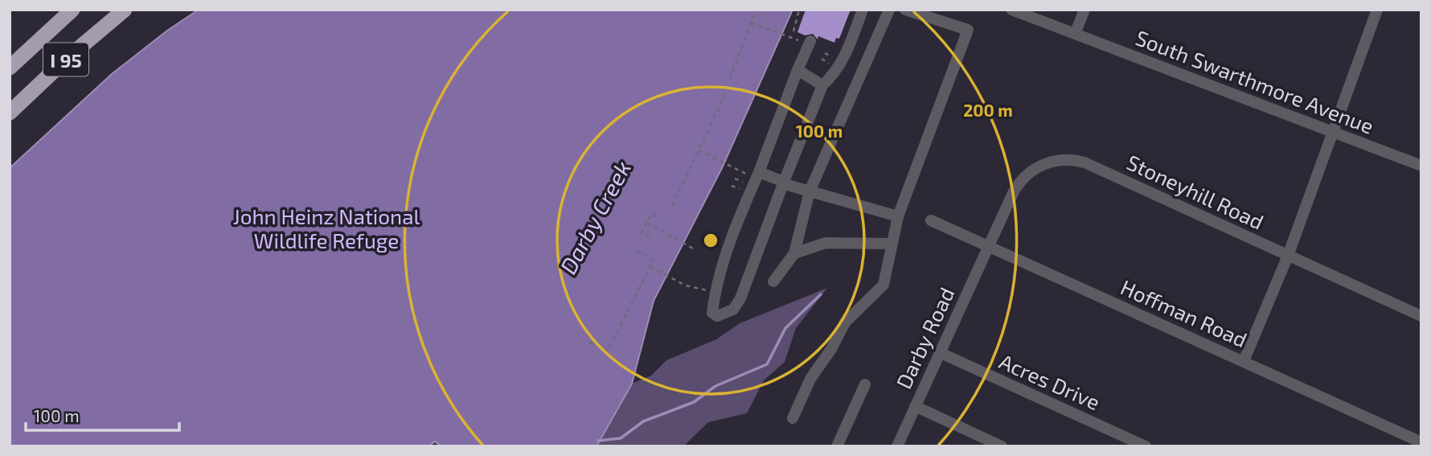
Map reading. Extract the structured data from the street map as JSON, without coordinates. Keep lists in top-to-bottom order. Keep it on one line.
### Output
{"streets":{"highway":["I 95"],"street":["South Swarthmore Avenue","Stoneyhill Road","Hoffman Road","Darby Road","Acres Drive"]},"crossings":[["Stoneyhill Road","Hoffman Road"],["Stoneyhill Road","Darby Road"],["Hoffman Road","Darby Road"],["Darby Road","Acres Drive"]],"water":["Darby Creek"],"parks":["John Heinz National Wildlife Refuge"],"scale_bar":"100 m","rings":["200 m","100 m"]}
